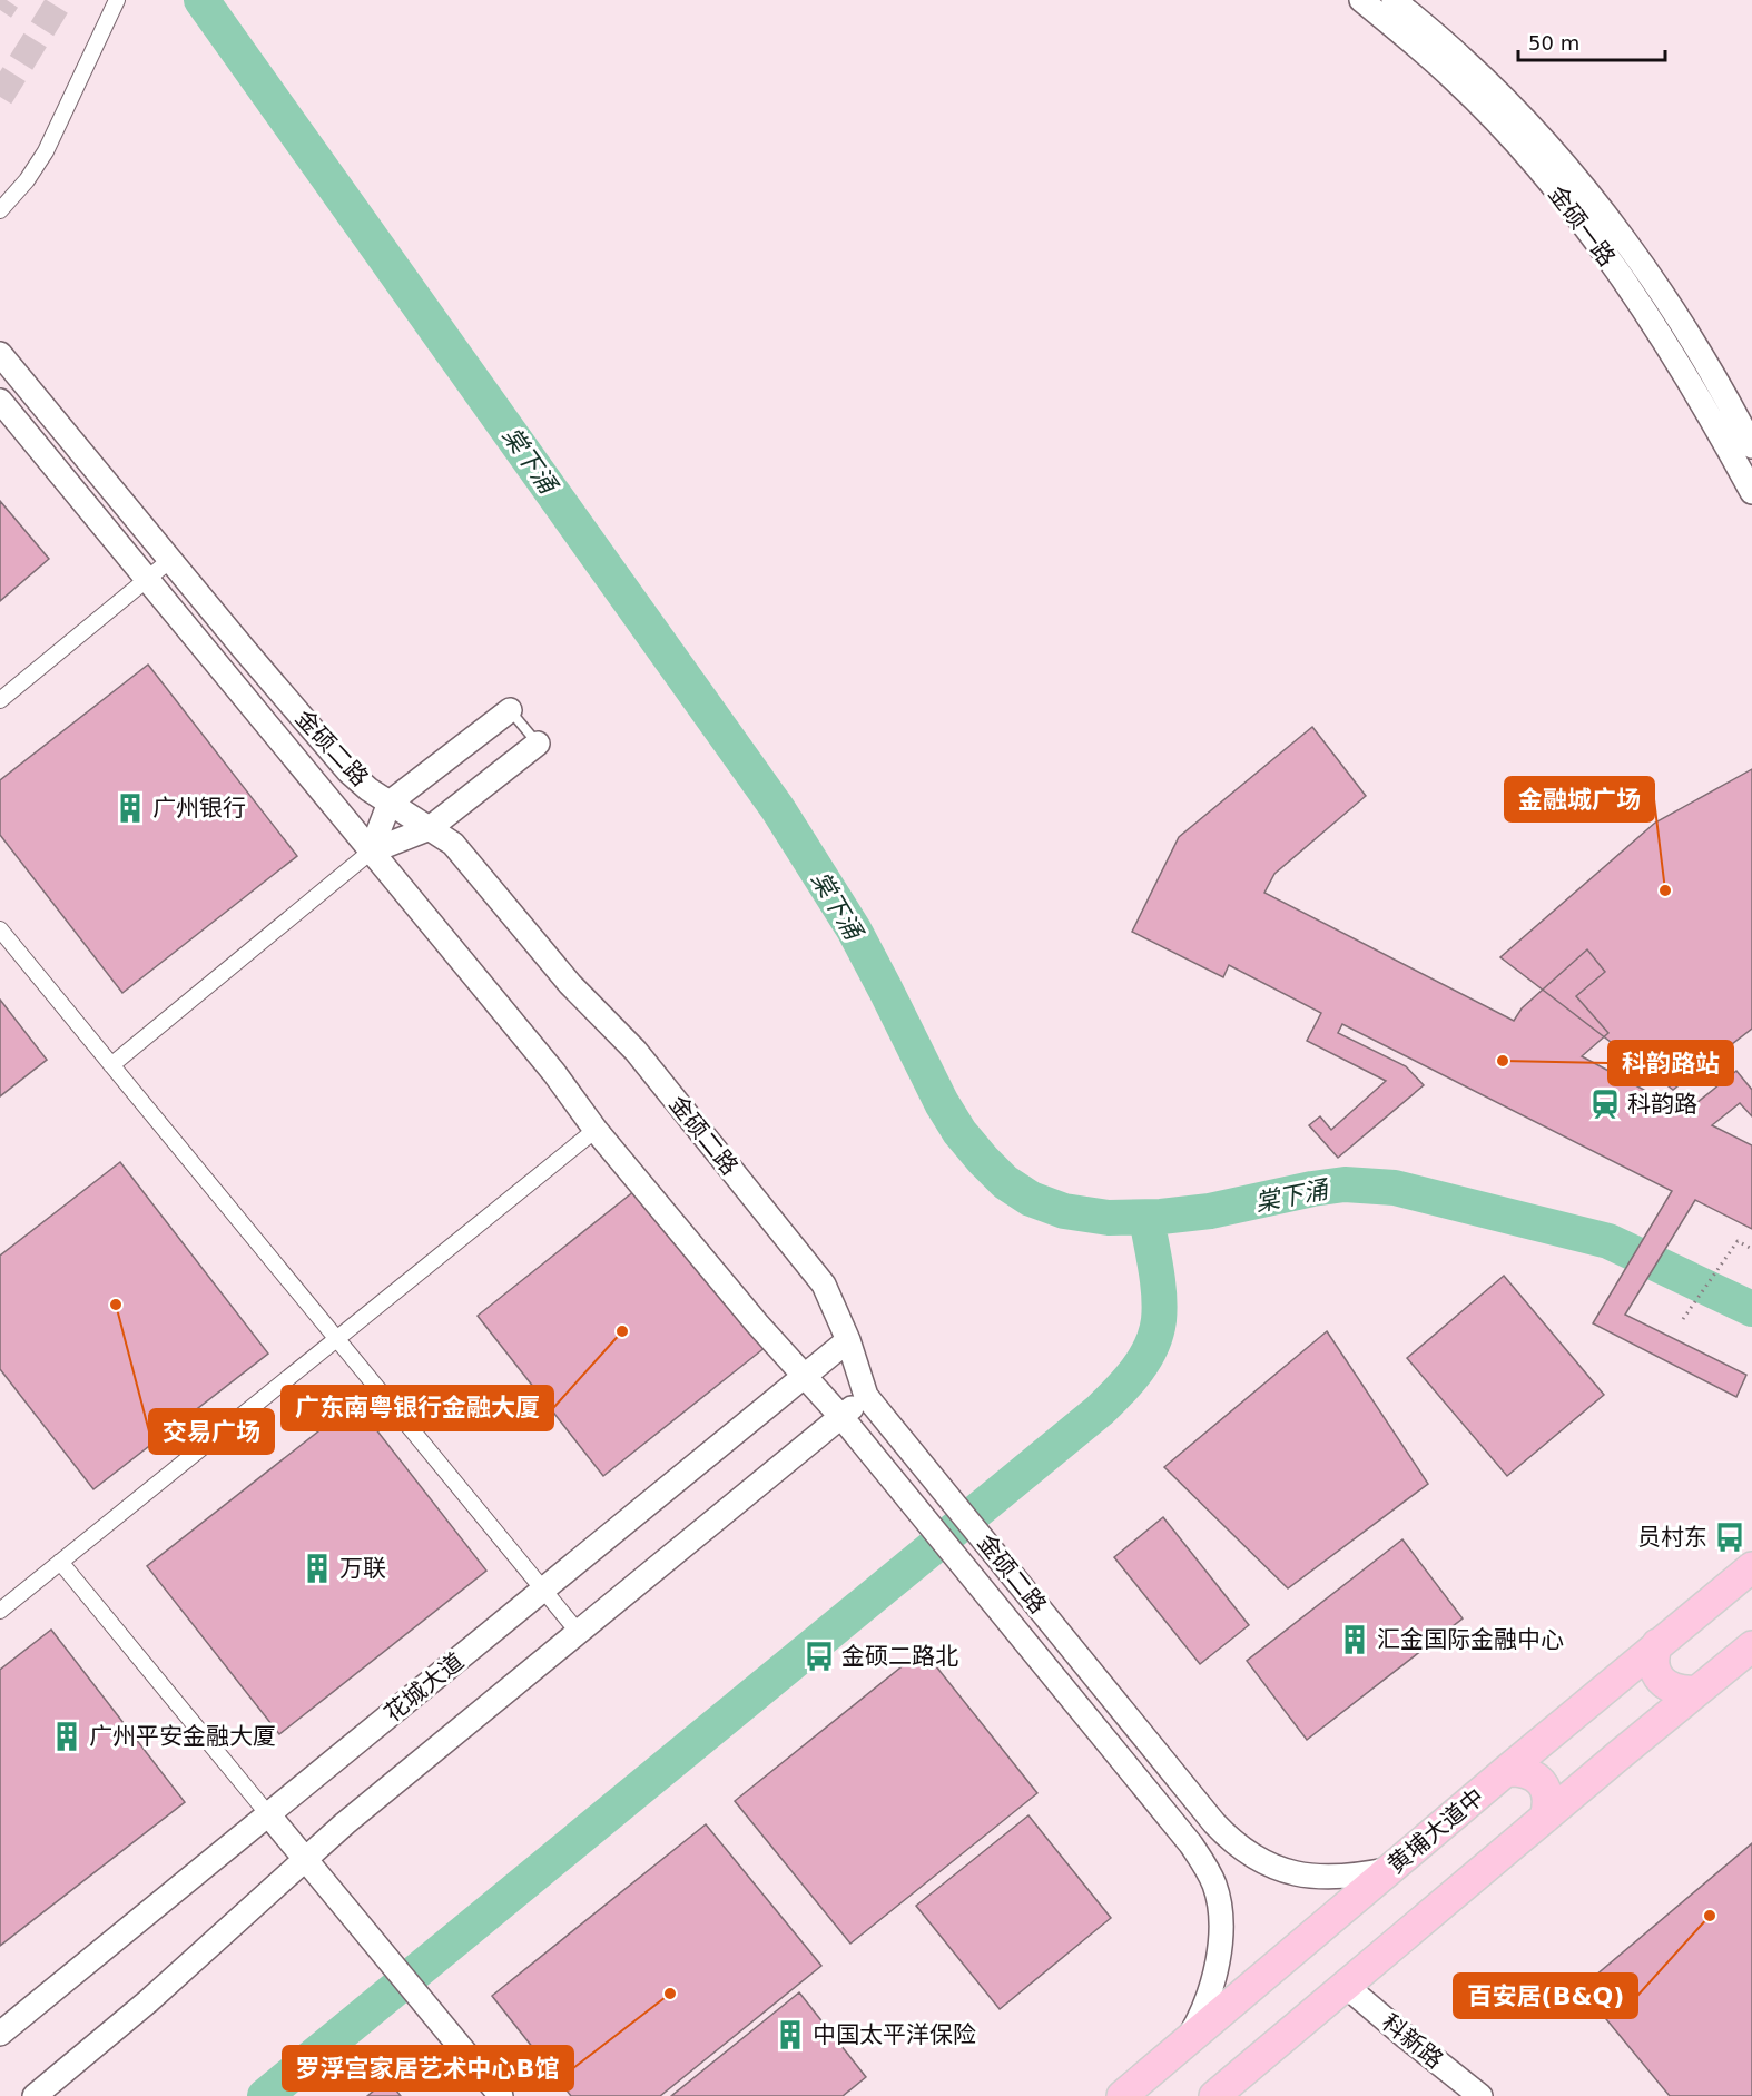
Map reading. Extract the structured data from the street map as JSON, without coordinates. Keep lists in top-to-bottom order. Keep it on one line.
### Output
{"streets":{"main road":["黄埔大道中"],"street":["金硕一路","金硕二路","花城大道","科新路"]},"crossings":[["金硕二路","花城大道"],["金硕二路","黄埔大道中"]],"water":["棠下涌"],"places":{"building":["广州银行","万联","汇金国际金融中心","广州平安金融大厦","中国太平洋保险"],"other":["金融城广场","科韵路站","交易广场","广东南粤银行金融大厦","百安居(B&Q)","罗浮宫家居艺术中心B馆"],"station":["科韵路"],"bus stop":["员村东","金硕二路北"]},"scale_bar":"50 m"}
